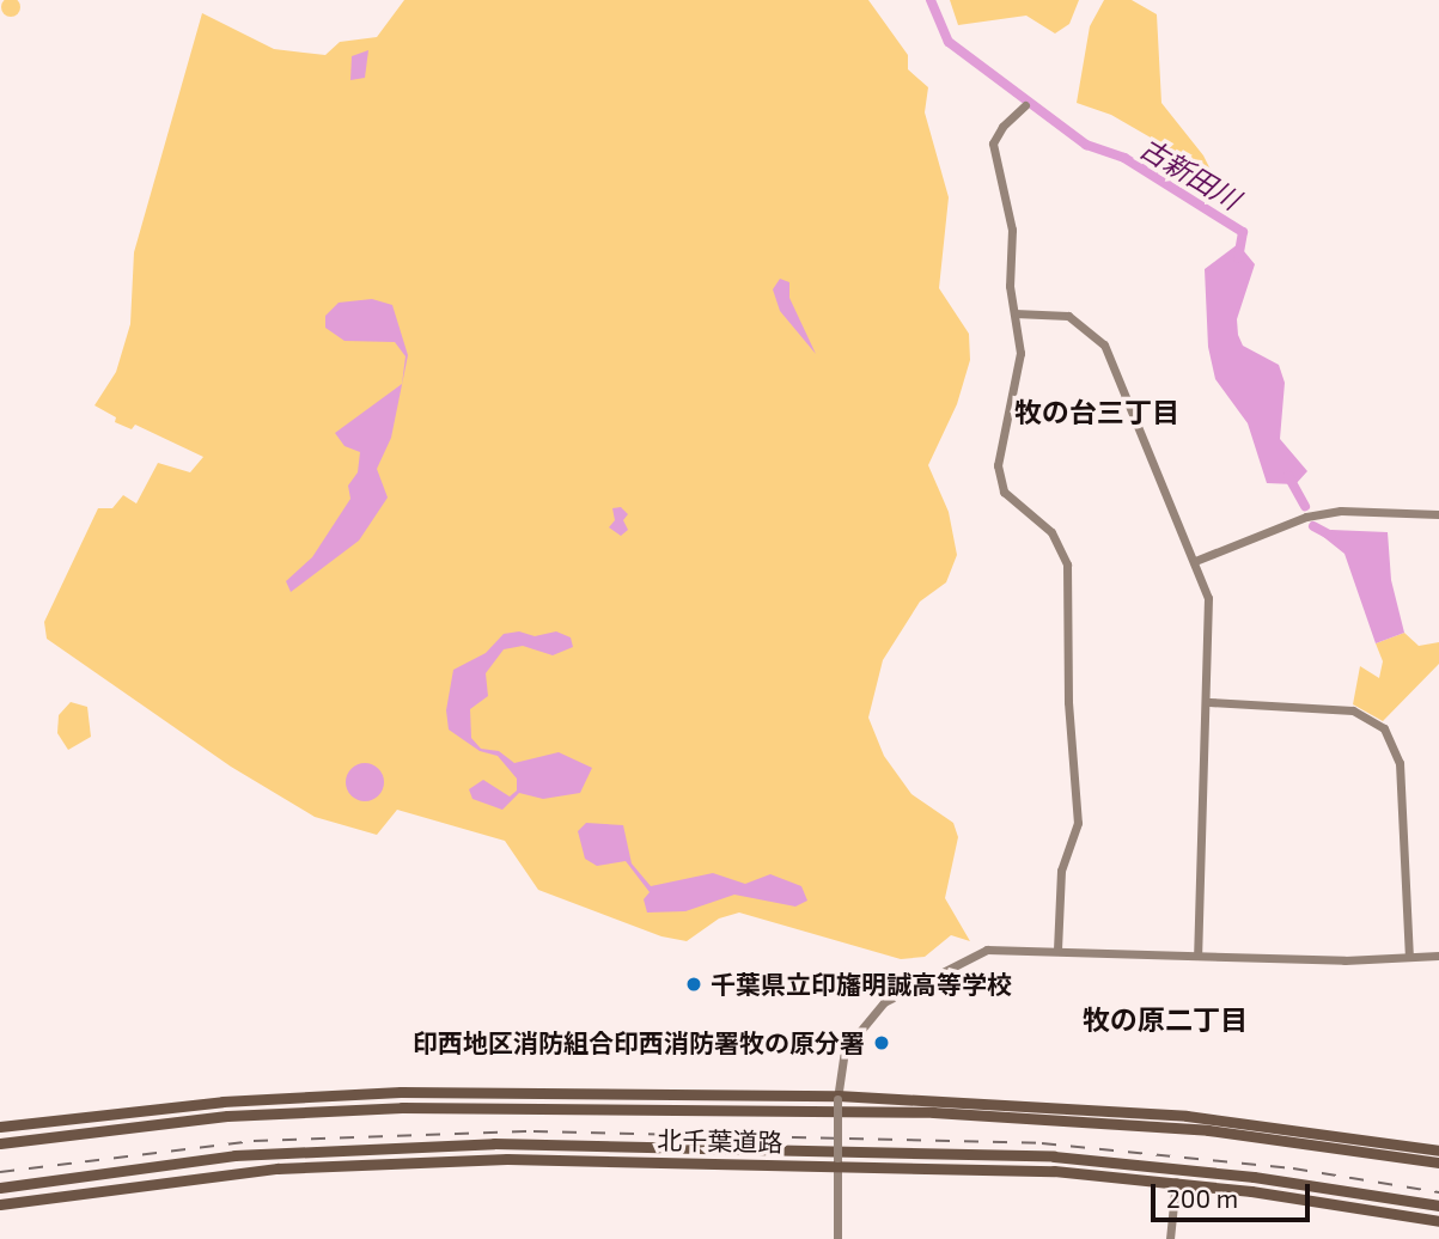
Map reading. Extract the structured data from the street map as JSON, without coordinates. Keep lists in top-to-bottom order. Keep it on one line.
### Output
{"streets":{"highway":["北千葉道路"]},"districts":["牧の台三丁目","牧の原二丁目"],"water":["古新田川"],"places":["千葉県立印旛明誠高等学校","印西地区消防組合印西消防署牧の原分署"],"scale_bar":"200 m"}
